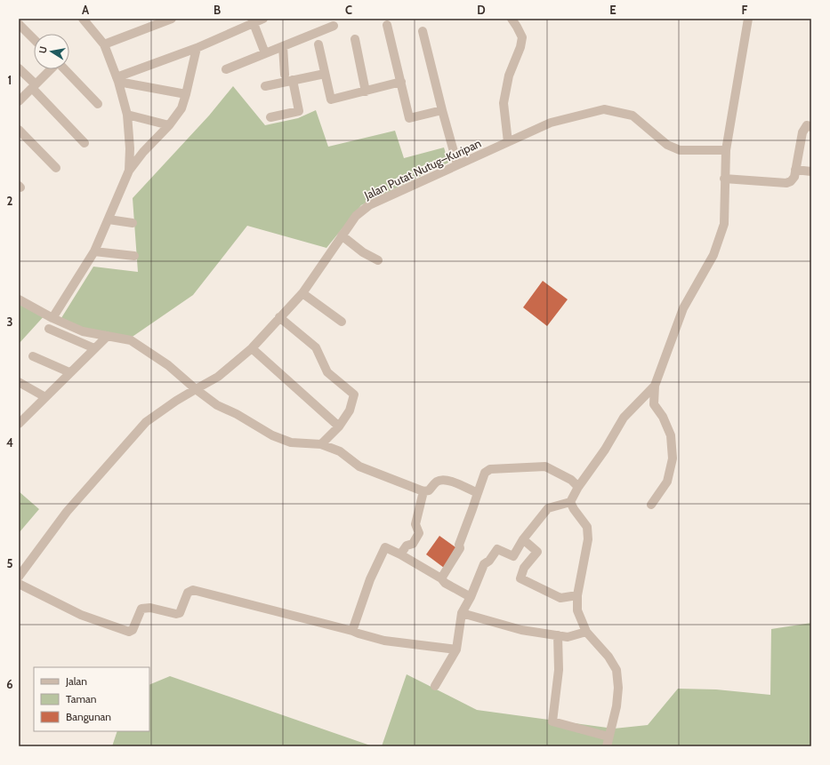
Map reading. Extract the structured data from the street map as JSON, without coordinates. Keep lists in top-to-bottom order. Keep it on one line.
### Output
{"streets":{"street":["Jalan Putat Nutug–Kuripan"]},"legend":["Jalan","Taman","Bangunan"],"north":"left","grid":{"columns":["A","B","C","D","E","F"],"rows":["1","2","3","4","5","6"]}}
